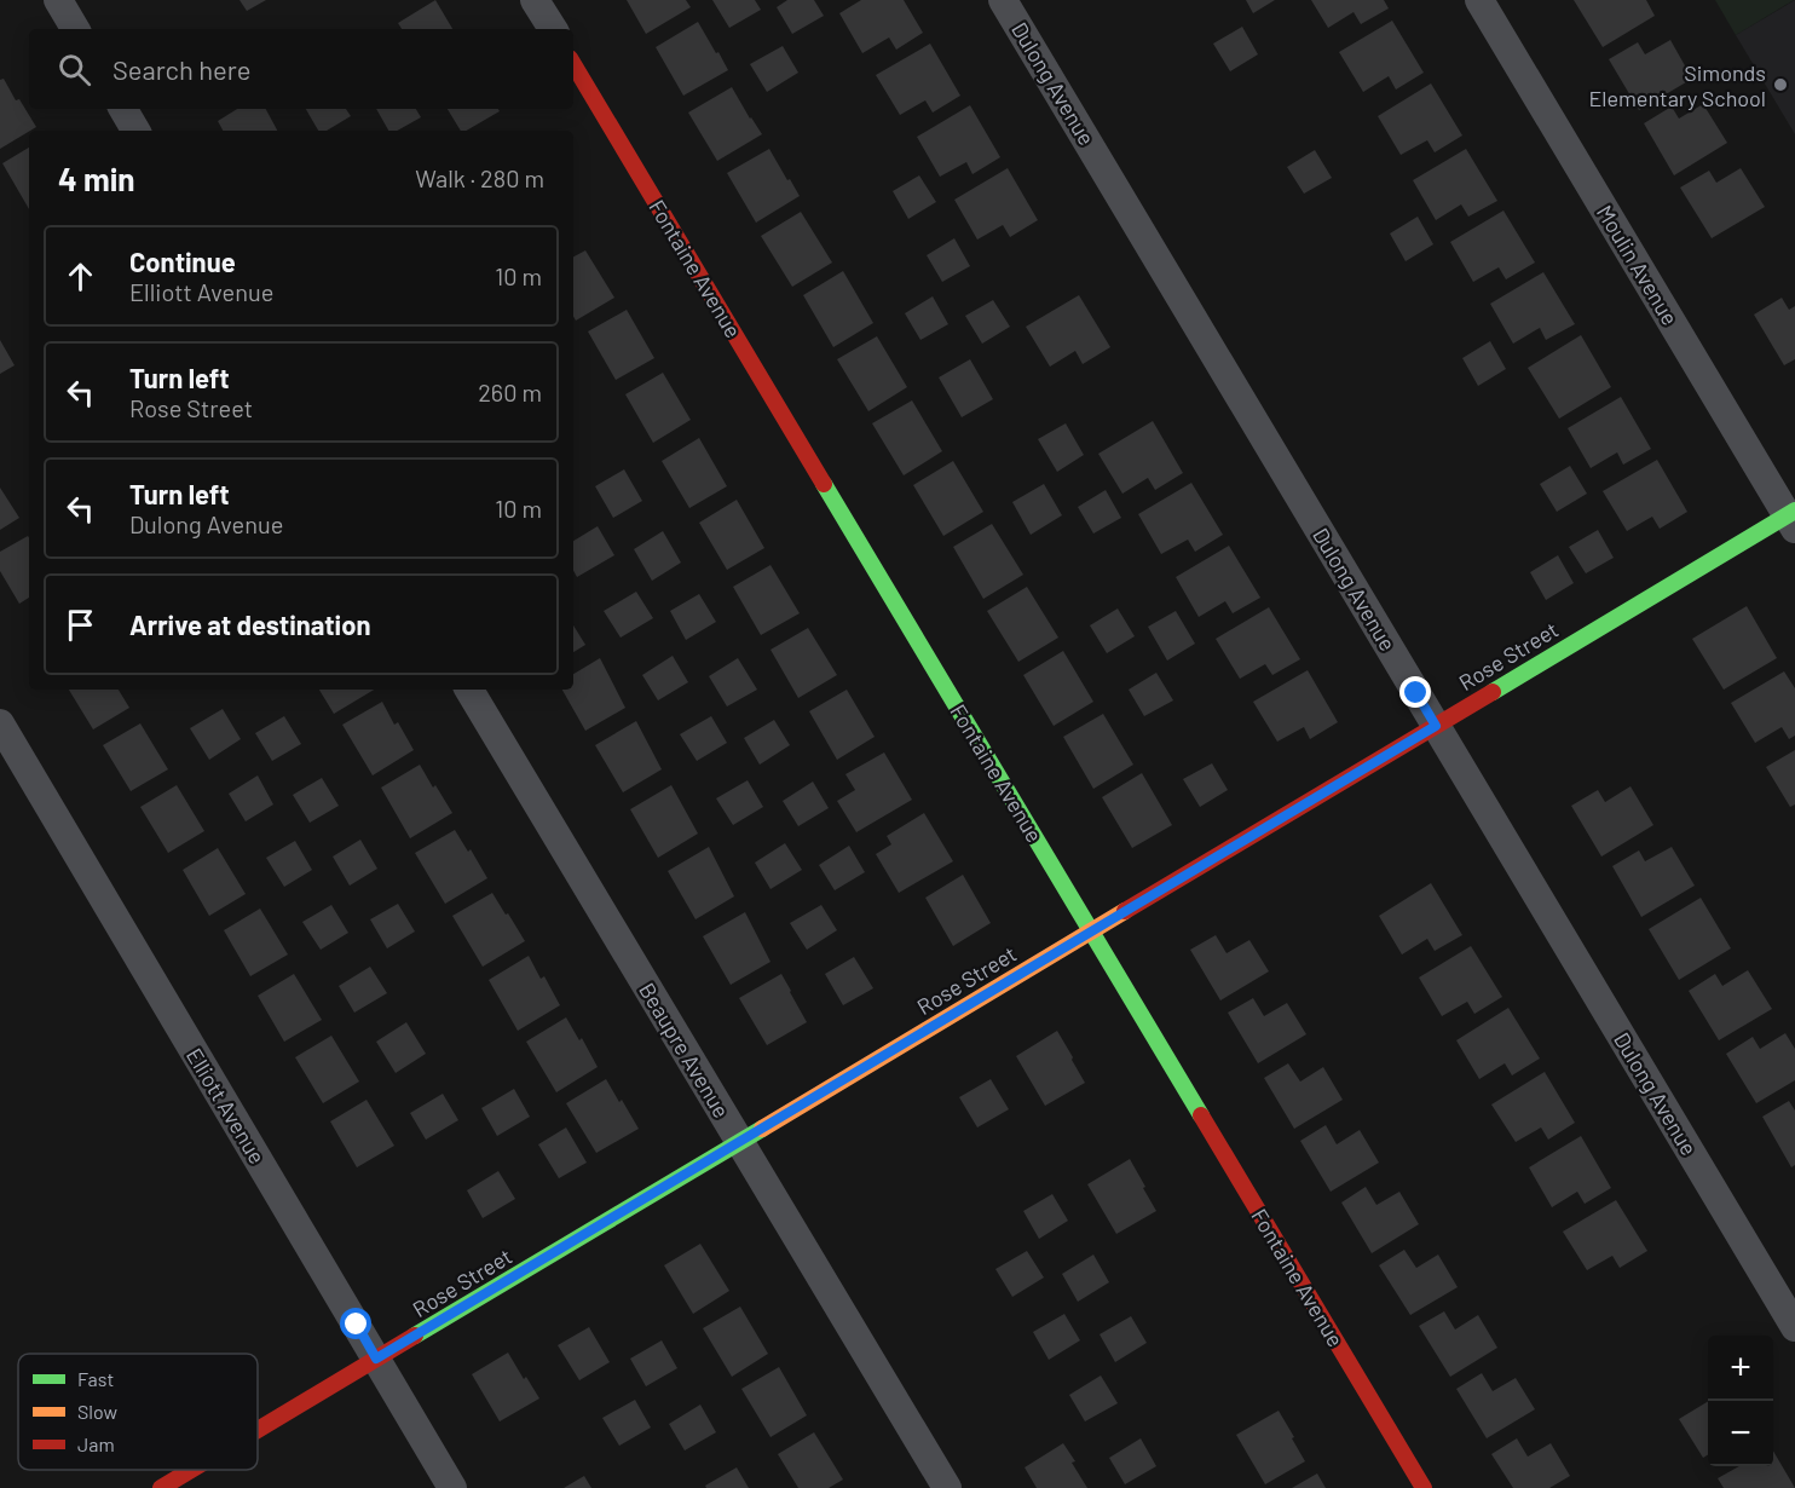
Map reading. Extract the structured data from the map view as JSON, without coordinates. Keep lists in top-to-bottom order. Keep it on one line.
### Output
{"streets":{"street":["Dulong Avenue","Moulin Avenue","Fontaine Avenue","Rose Street","Beaupre Avenue","Elliott Avenue"]},"crossings":[["Dulong Avenue","Rose Street"],["Moulin Avenue","Rose Street"],["Fontaine Avenue","Rose Street"],["Rose Street","Beaupre Avenue"],["Rose Street","Elliott Avenue"]],"places":["Simonds Elementary School"],"legend":["Fast","Slow","Jam"],"page":{"search":"Search here","heading":["4 min","Walk · 280 m"],"list":[["Continue","Elliott Avenue","10 m"],["Turn left","Rose Street","260 m"],["Turn left","Dulong Avenue","10 m"],"Arrive at destination"],"map_buttons":["+","−"]}}
